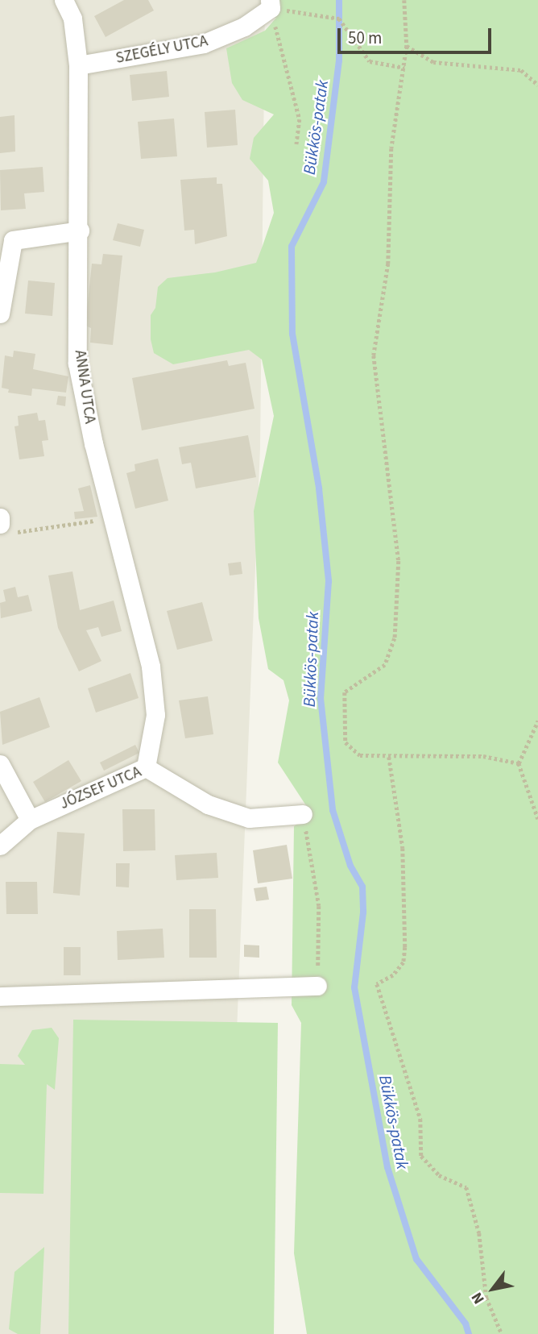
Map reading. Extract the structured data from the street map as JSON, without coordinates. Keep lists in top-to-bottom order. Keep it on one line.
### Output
{"streets":{"street":["SZEGÉLY UTCA","ANNA UTCA","JÓZSEF UTCA"]},"crossings":[["SZEGÉLY UTCA","ANNA UTCA"],["ANNA UTCA","JÓZSEF UTCA"]],"water":["Bükkös-patak"],"scale_bar":"50 m","north":"bottom left"}
